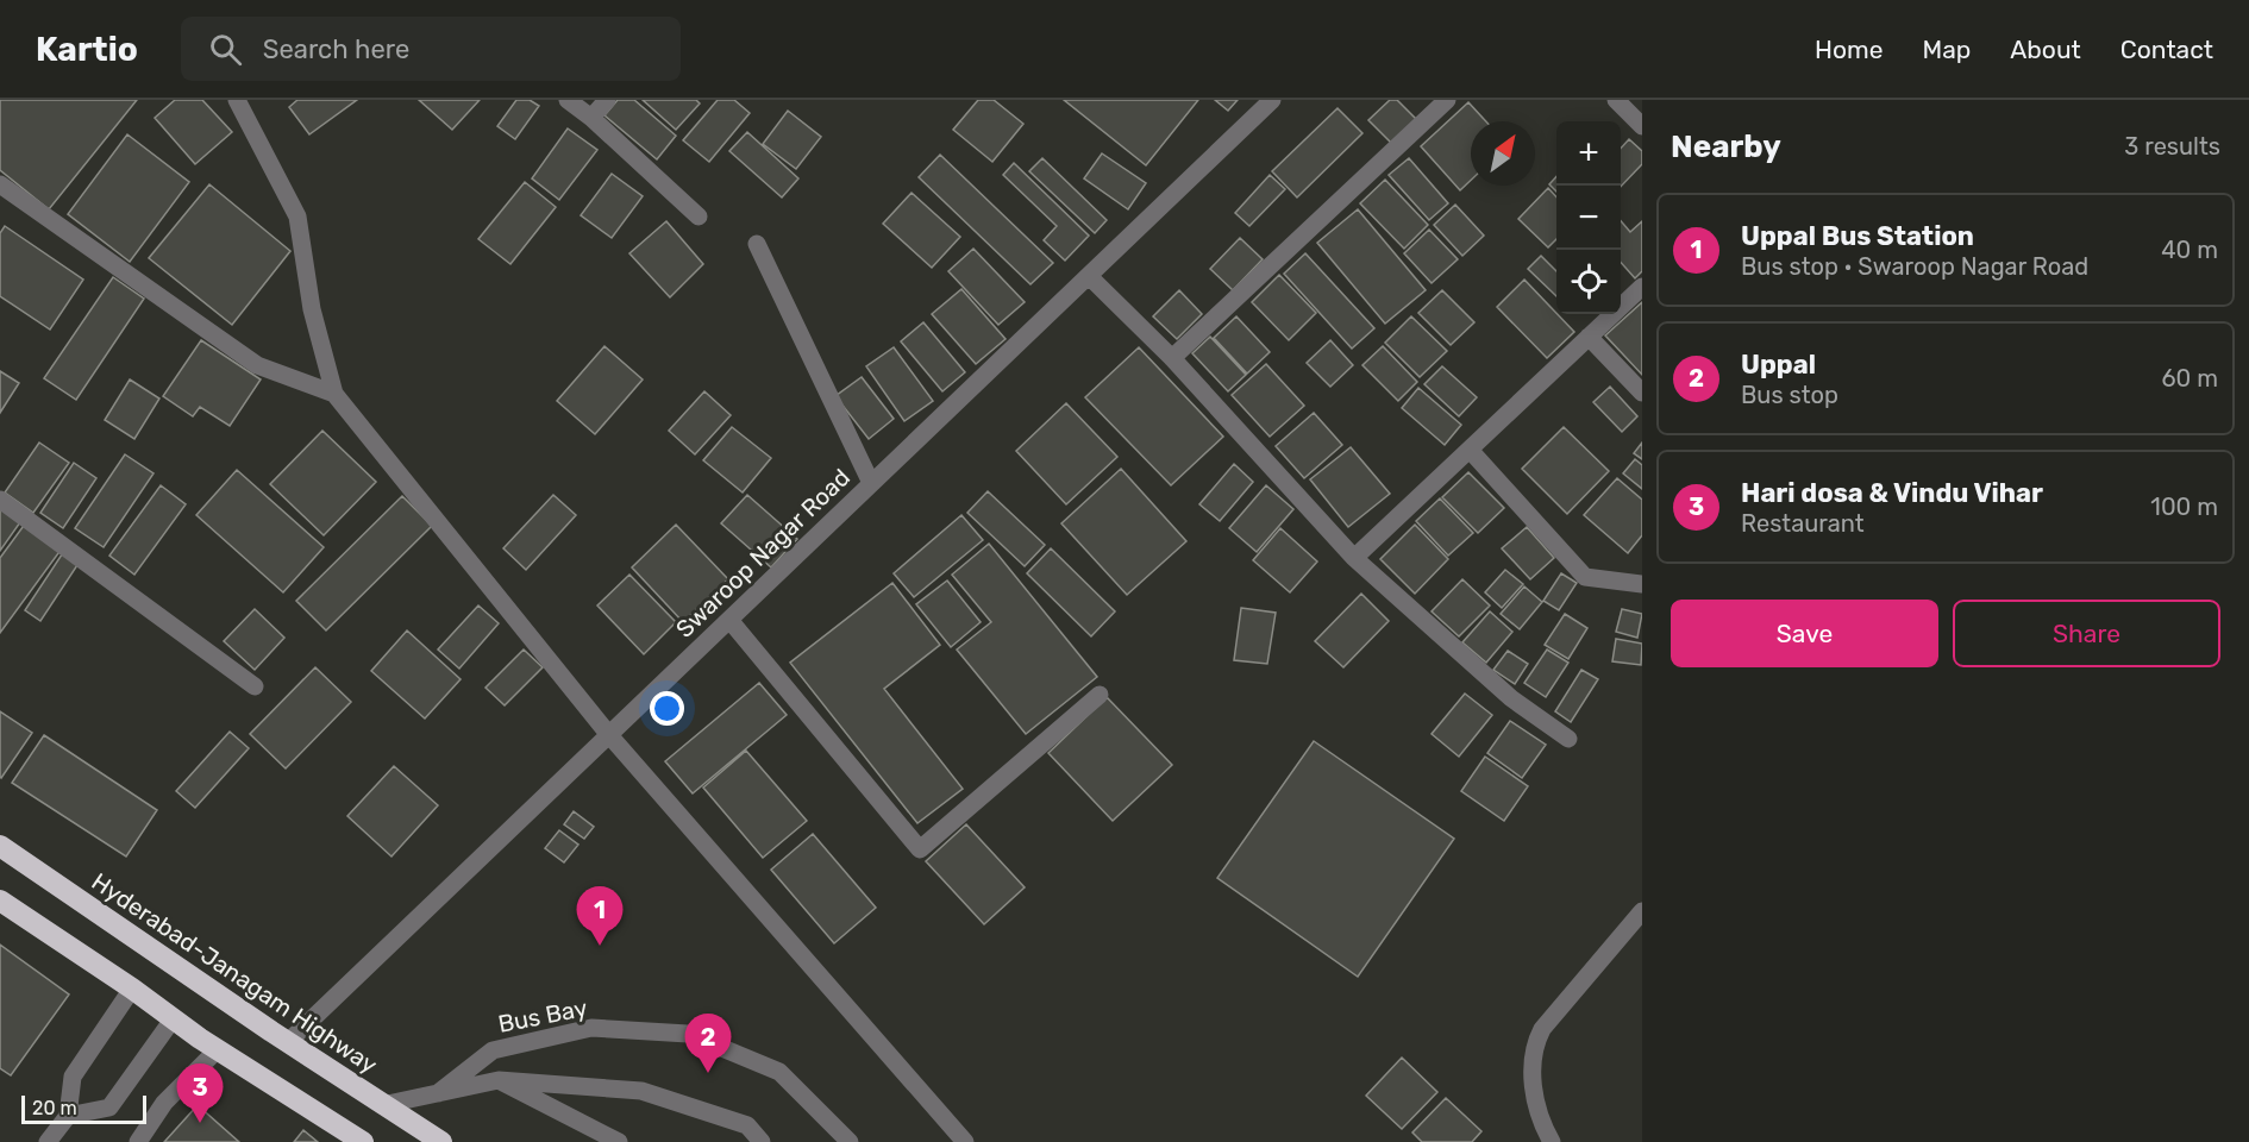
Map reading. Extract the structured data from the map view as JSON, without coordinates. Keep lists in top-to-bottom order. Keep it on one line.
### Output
{"streets":{"highway":["Hyderabad-Janagam Highway"],"street":["Swaroop Nagar Road","Bus Bay"]},"crossings":[["Swaroop Nagar Road","Hyderabad-Janagam Highway"],["Hyderabad-Janagam Highway","Bus Bay"]],"scale_bar":"20 m","north":"top right","page":{"header":"Kartio","search":"Search here","nav":["Home","Map","About","Contact"],"heading":["Nearby","3 results"],"map_buttons":["+","−"],"list":[{"mark":"1","name":"Uppal Bus Station","note":"Bus stop · Swaroop Nagar Road","value":"40 m"},{"mark":"2","name":"Uppal","note":"Bus stop","value":"60 m"},{"mark":"3","name":"Hari dosa & Vindu Vihar","note":"Restaurant","value":"100 m"}],"buttons":["Save","Share"],"pins":["1","2","3"],"scale":"20 m"}}
